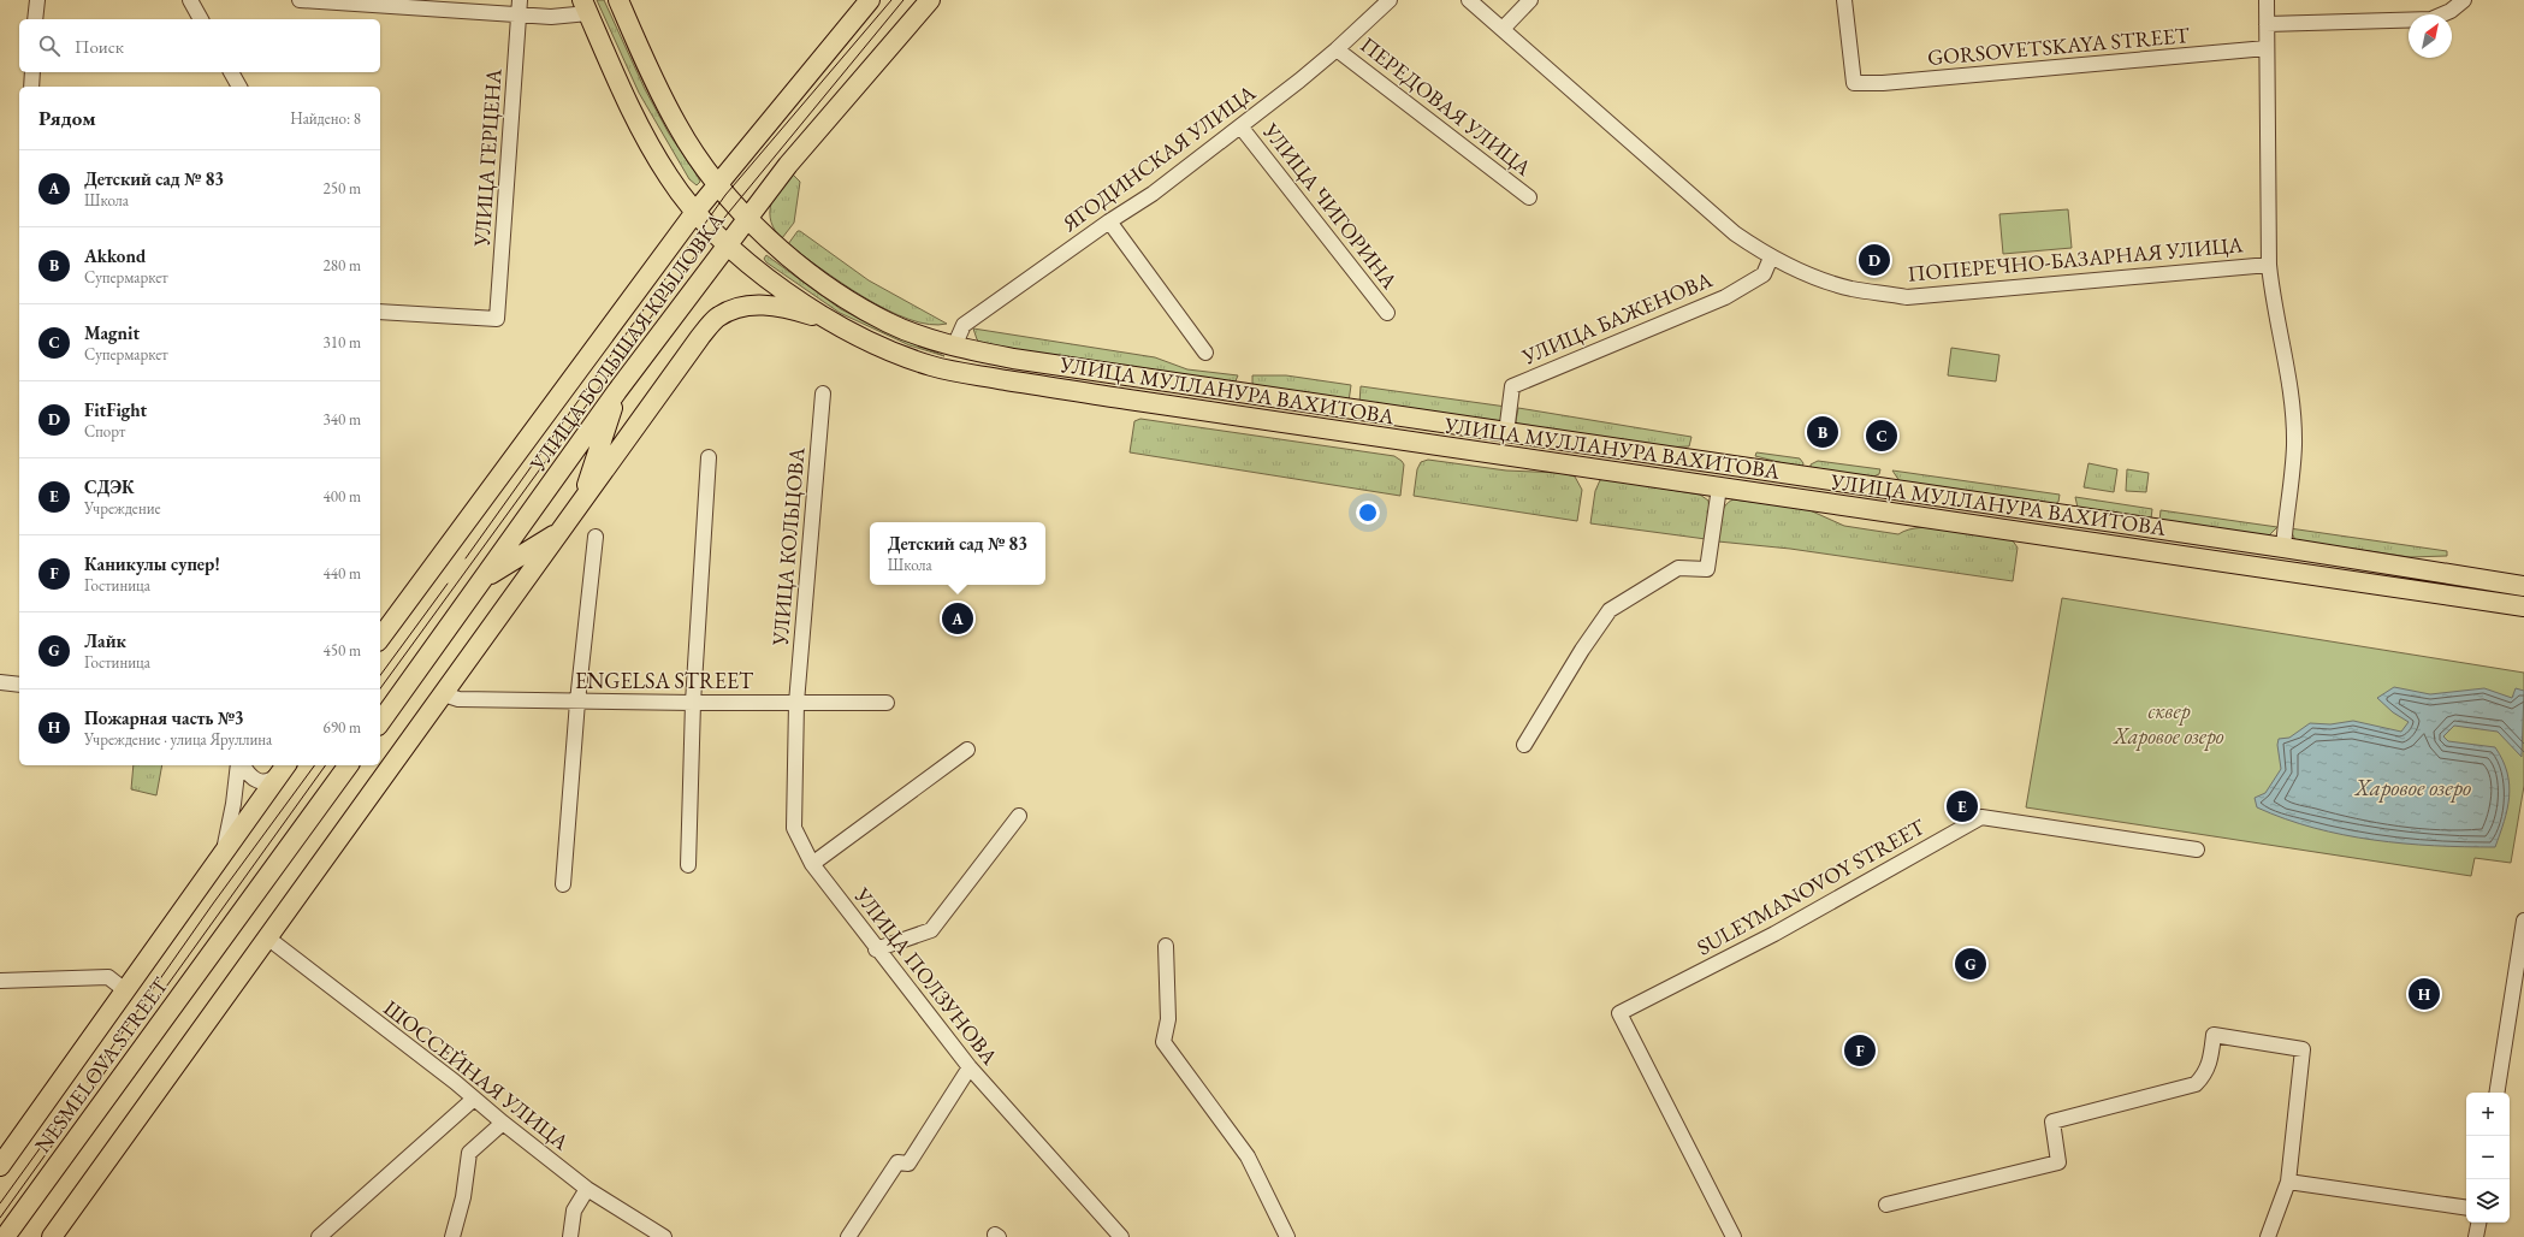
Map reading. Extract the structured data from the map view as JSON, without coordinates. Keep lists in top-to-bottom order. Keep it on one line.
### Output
{"streets":{"main road":["УЛИЦА БОЛЬШАЯ КРЫЛОВКА","УЛИЦА МУЛЛАНУРА ВАХИТОВА","NESMELOVA STREET"],"street":["GORSOVETSKAYA STREET","ПЕРЕДОВАЯ УЛИЦА","УЛИЦА ГЕРЦЕНА","ЯГОДИНСКАЯ УЛИЦА","УЛИЦА ЧИГОРИНА","ПОПЕРЕЧНО-БАЗАРНАЯ УЛИЦА","УЛИЦА БАЖЕНОВА","УЛИЦА КОЛЬЦОВА","ENGELSA STREET","SULEYMANOVOY STREET","УЛИЦА ПОЛЗУНОВА","ШОССЕЙНАЯ УЛИЦА"]},"crossings":[["ПЕРЕДОВАЯ УЛИЦА","ЯГОДИНСКАЯ УЛИЦА"],["ЯГОДИНСКАЯ УЛИЦА","УЛИЦА ЧИГОРИНА"],["ЯГОДИНСКАЯ УЛИЦА","УЛИЦА МУЛЛАНУРА ВАХИТОВА"],["ПОПЕРЕЧНО-БАЗАРНАЯ УЛИЦА","УЛИЦА БАЖЕНОВА"],["УЛИЦА БАЖЕНОВА","УЛИЦА МУЛЛАНУРА ВАХИТОВА"],["УЛИЦА БОЛЬШАЯ КРЫЛОВКА","УЛИЦА МУЛЛАНУРА ВАХИТОВА"],["УЛИЦА КОЛЬЦОВА","ENGELSA STREET"],["УЛИЦА КОЛЬЦОВА","УЛИЦА ПОЛЗУНОВА"],["ENGELSA STREET","УЛИЦА ПОЛЗУНОВА"]],"water":["Харовое озеро"],"parks":["сквер Харовое озеро"],"north":"top right","page":{"search":"Поиск","heading":["Рядом","Найдено: 8"],"list":[{"mark":"A","name":"Детский сад № 83","note":"Школа","value":"250 m"},{"mark":"B","name":"Akkond","note":"Супермаркет","value":"280 m"},{"mark":"C","name":"Magnit","note":"Супермаркет","value":"310 m"},{"mark":"D","name":"FitFight","note":"Спорт","value":"340 m"},{"mark":"E","name":"СДЭК","note":"Учреждение","value":"400 m"},{"mark":"F","name":"Каникулы супер!","note":"Гостиница","value":"440 m"},{"mark":"G","name":"Лайк","note":"Гостиница","value":"450 m"},{"mark":"H","name":"Пожарная часть №3","note":"Учреждение · улица Яруллина","value":"690 m"}],"pins":["D","B","C","A","E","G","H","F"],"popup":["Детский сад № 83","Школа"],"map_buttons":["+","−"]}}
